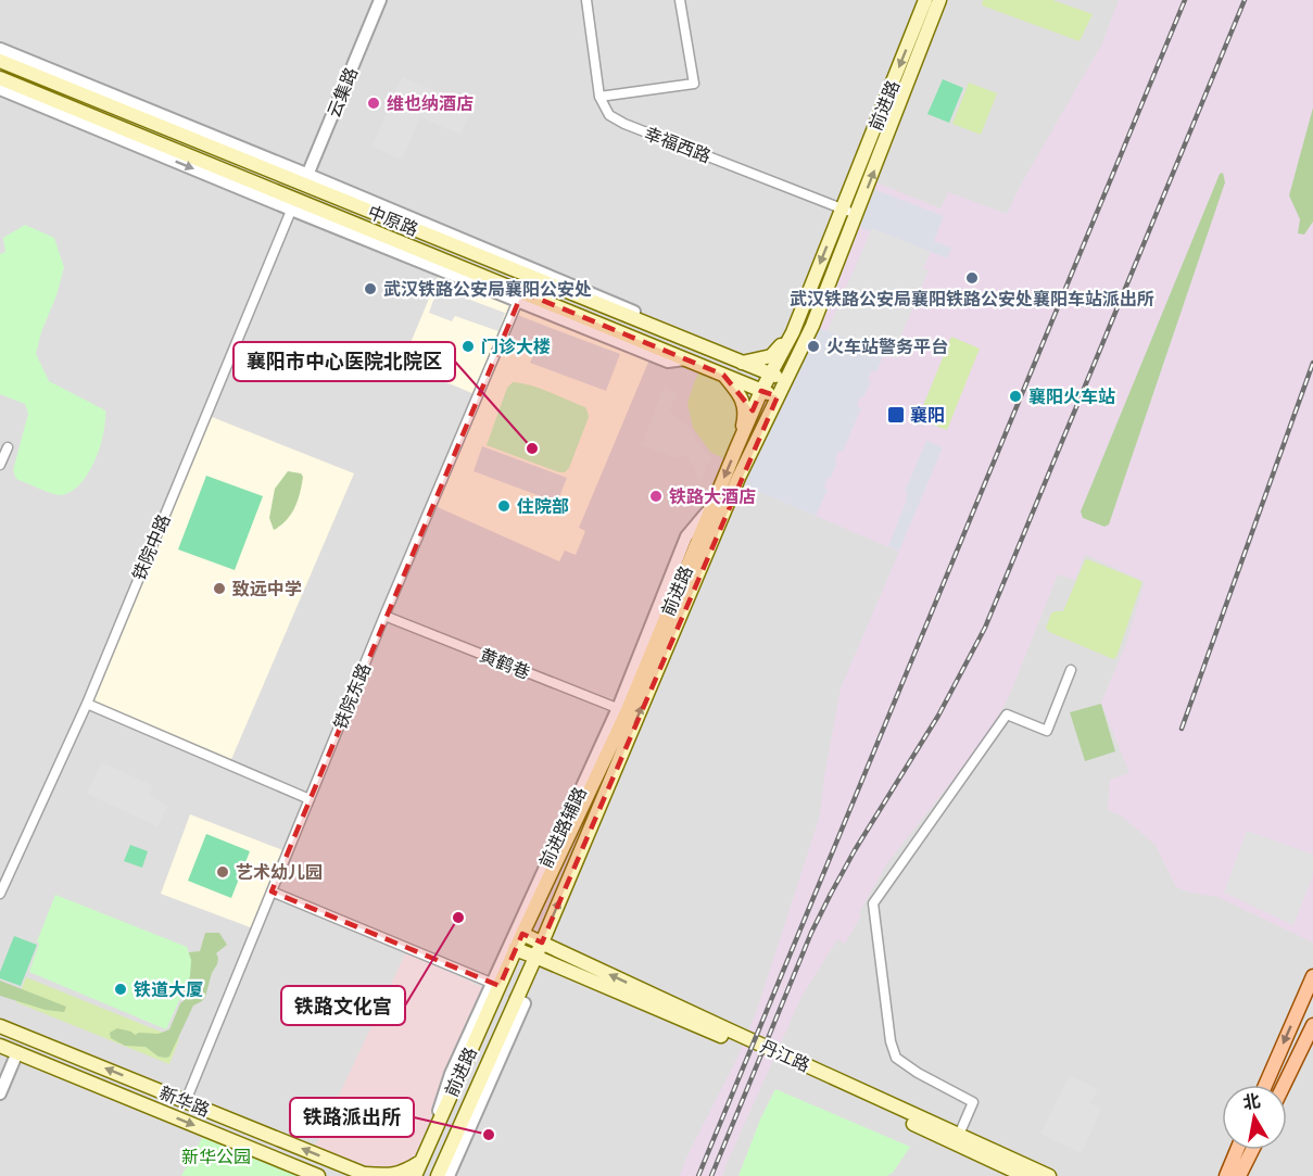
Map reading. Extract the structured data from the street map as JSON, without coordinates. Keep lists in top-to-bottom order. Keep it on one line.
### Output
{"streets":{"main road":["前进路","中原路","丹江路","新华路"],"street":["云集路","幸福西路","铁院中路","黄鹤巷","铁院东路","前进路辅路"]},"crossings":[["云集路","中原路"],["前进路","幸福西路"],["前进路","中原路"],["前进路","黄鹤巷"],["前进路","前进路辅路"],["前进路","丹江路"],["中原路","铁院中路"],["中原路","铁院东路"],["黄鹤巷","铁院东路"],["黄鹤巷","前进路辅路"],["铁院东路","新华路"]],"parks":["新华公园"],"places":{"other":["维也纳酒店","武汉铁路公安局襄阳铁路公安处襄阳车站派出所","武汉铁路公安局襄阳公安处","门诊大楼","火车站警务平台","襄阳火车站","襄阳市中心医院北院区","铁路大酒店","住院部","致远中学","艺术幼儿园","铁路文化宫","铁道大厦","铁路派出所"],"transit":["襄阳"]},"north":"top"}
